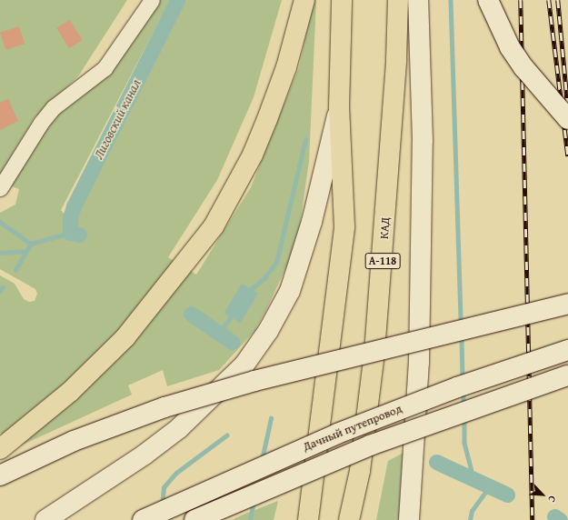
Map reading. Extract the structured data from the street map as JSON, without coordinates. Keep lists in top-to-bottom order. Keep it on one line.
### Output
{"streets":{"highway":["КАД","А-118"],"main road":["Дачный путепровод"]},"water":["Лиговский канал"],"north":"bottom right"}
